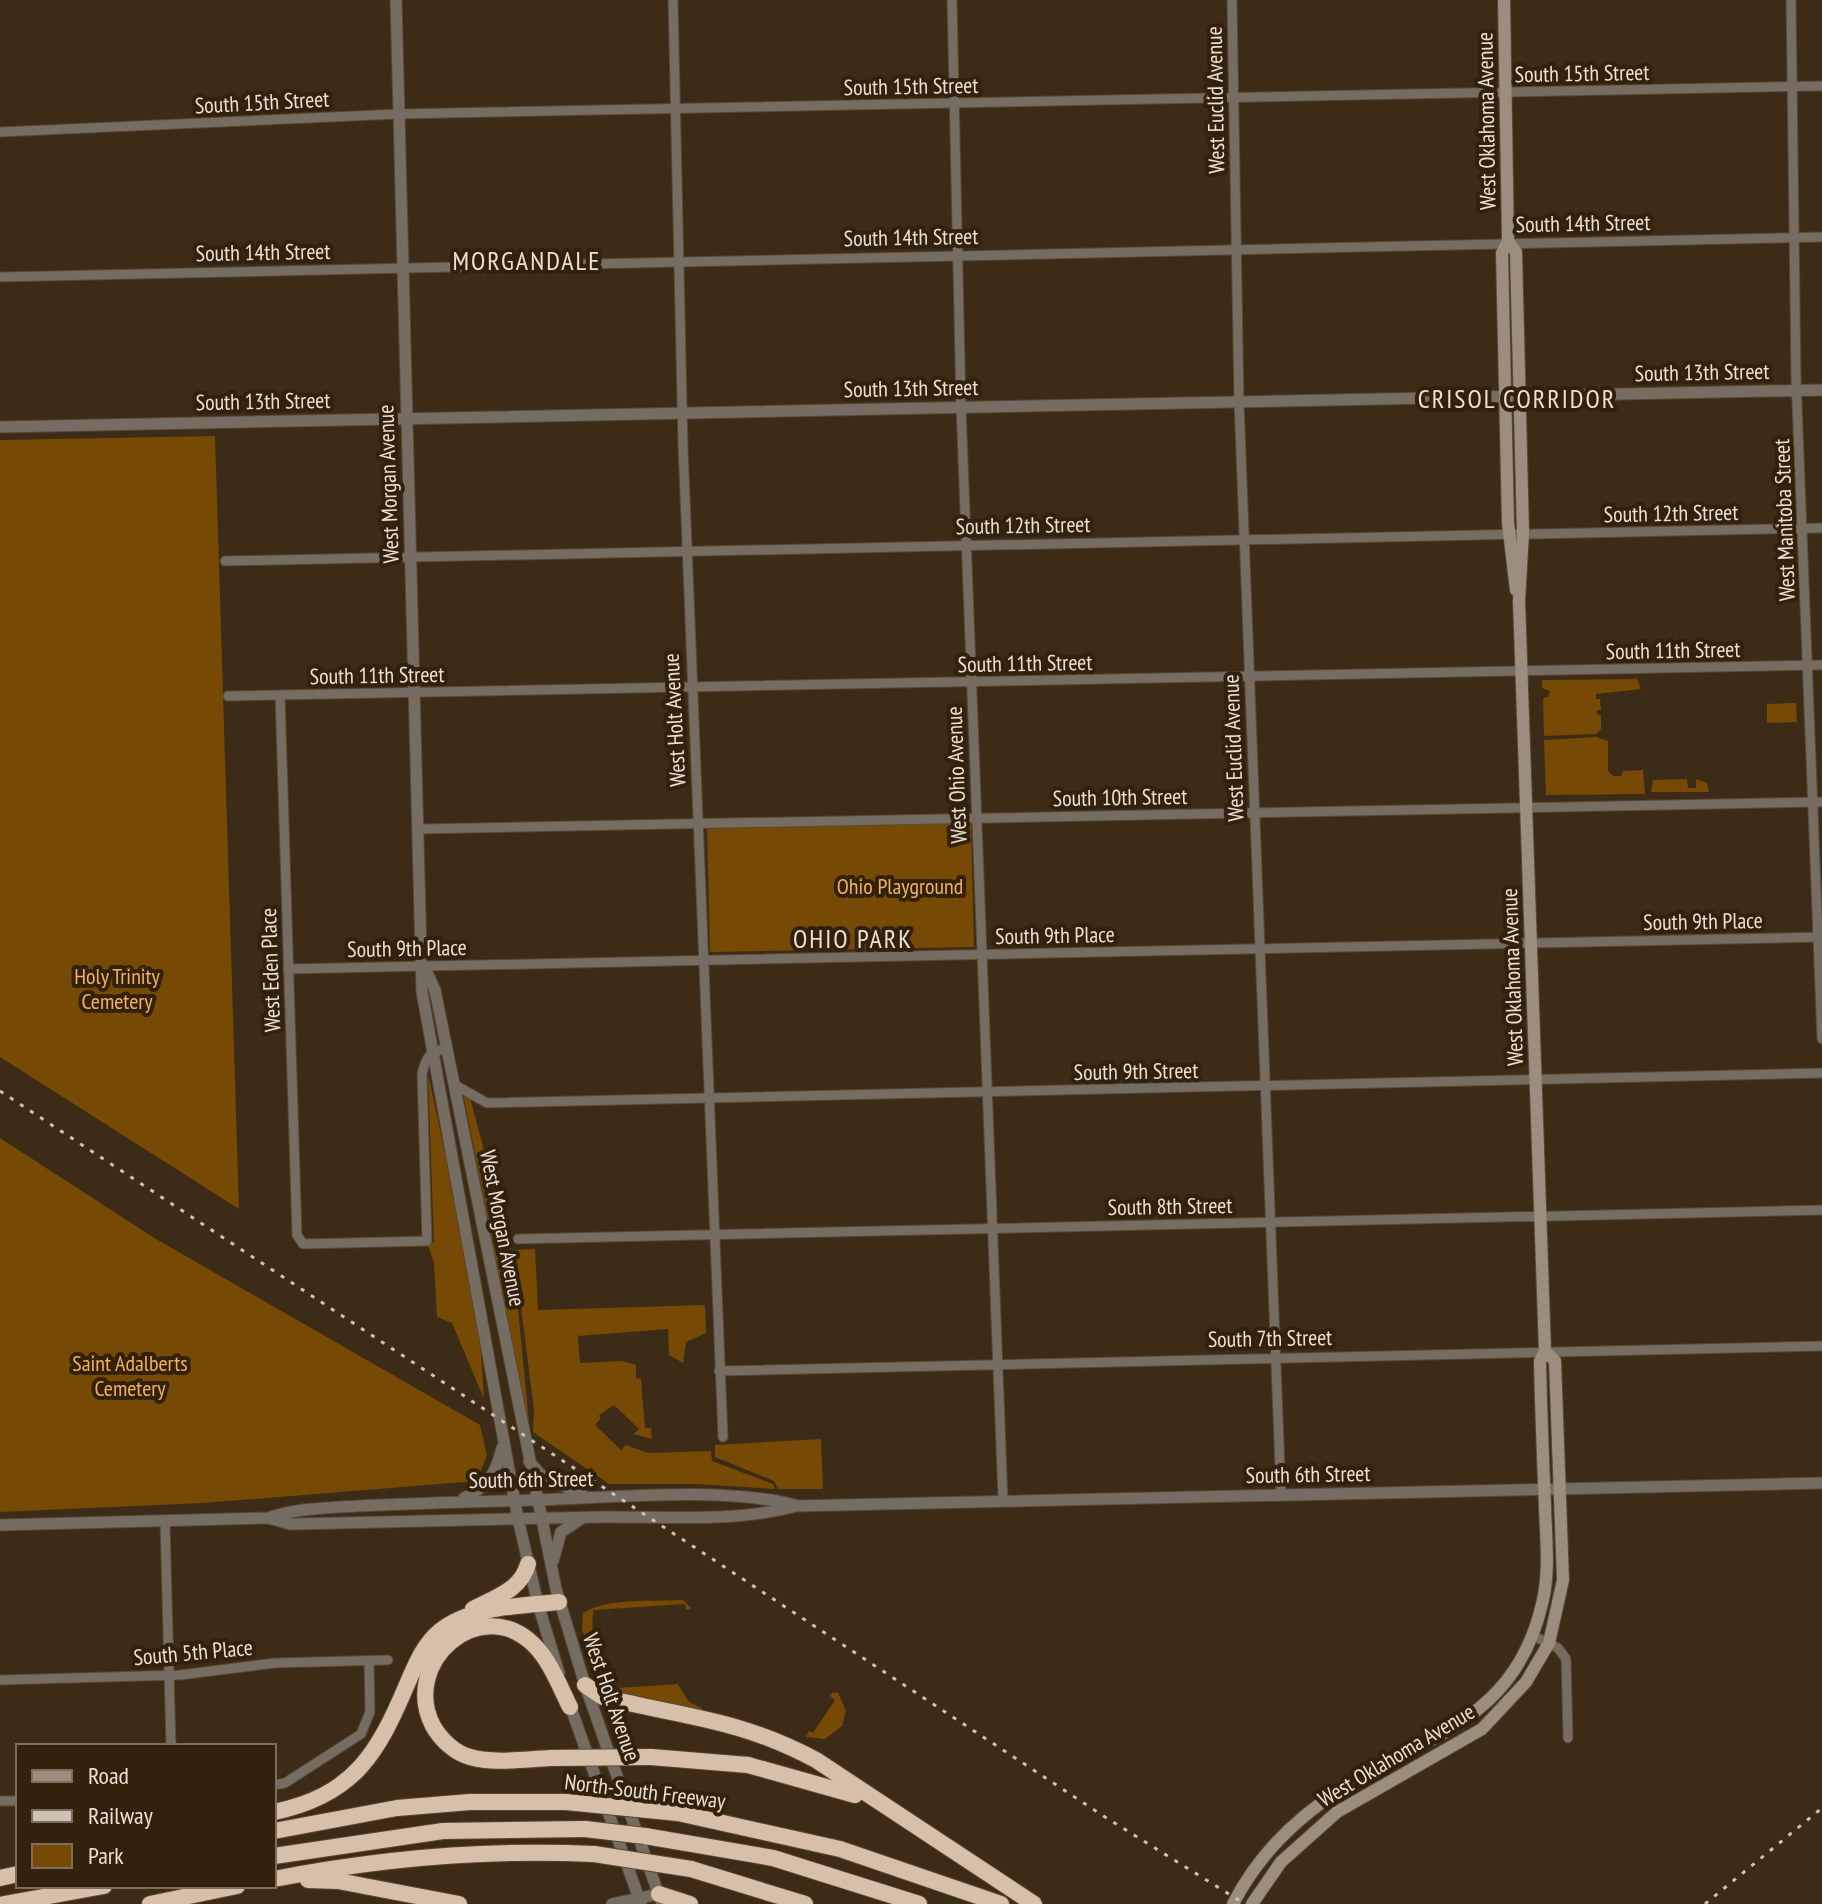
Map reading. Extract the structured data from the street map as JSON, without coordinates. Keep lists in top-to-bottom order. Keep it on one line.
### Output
{"streets":{"highway":["North-South Freeway"],"main road":["West Oklahoma Avenue"],"street":["South 15th Street","West Euclid Avenue","South 14th Street","South 13th Street","West Morgan Avenue","South 12th Street","West Manitoba Street","South 11th Street","West Holt Avenue","West Ohio Avenue","South 10th Street","South 9th Place","West Eden Place","South 9th Street","South 8th Street","South 7th Street","South 6th Street","South 5th Place"]},"crossings":[["South 15th Street","West Euclid Avenue"],["South 15th Street","West Oklahoma Avenue"],["South 15th Street","West Morgan Avenue"],["South 15th Street","West Manitoba Street"],["South 15th Street","West Holt Avenue"],["South 15th Street","West Ohio Avenue"],["West Euclid Avenue","South 14th Street"],["West Euclid Avenue","South 13th Street"],["West Euclid Avenue","South 12th Street"],["West Euclid Avenue","South 11th Street"],["West Euclid Avenue","South 10th Street"],["West Euclid Avenue","South 9th Place"],["West Euclid Avenue","South 9th Street"],["West Euclid Avenue","South 8th Street"],["West Euclid Avenue","South 7th Street"],["West Euclid Avenue","South 6th Street"],["West Oklahoma Avenue","South 14th Street"],["West Oklahoma Avenue","South 13th Street"],["West Oklahoma Avenue","South 12th Street"],["West Oklahoma Avenue","South 11th Street"],["West Oklahoma Avenue","South 10th Street"],["West Oklahoma Avenue","South 9th Place"],["West Oklahoma Avenue","South 9th Street"],["West Oklahoma Avenue","South 8th Street"],["West Oklahoma Avenue","South 7th Street"],["West Oklahoma Avenue","South 6th Street"],["South 14th Street","West Morgan Avenue"],["South 14th Street","West Manitoba Street"],["South 14th Street","West Holt Avenue"],["South 14th Street","West Ohio Avenue"],["South 13th Street","West Morgan Avenue"],["South 13th Street","West Manitoba Street"],["South 13th Street","West Holt Avenue"],["South 13th Street","West Ohio Avenue"],["West Morgan Avenue","South 12th Street"],["West Morgan Avenue","South 11th Street"],["West Morgan Avenue","West Holt Avenue"],["West Morgan Avenue","South 10th Street"],["West Morgan Avenue","South 9th Place"],["West Morgan Avenue","West Eden Place"],["West Morgan Avenue","South 9th Street"],["West Morgan Avenue","South 6th Street"],["South 12th Street","West Manitoba Street"],["South 12th Street","West Holt Avenue"],["South 12th Street","West Ohio Avenue"],["West Manitoba Street","South 11th Street"],["West Manitoba Street","South 10th Street"],["West Manitoba Street","South 9th Place"],["South 11th Street","West Holt Avenue"],["South 11th Street","West Ohio Avenue"],["South 11th Street","West Eden Place"],["West Holt Avenue","South 10th Street"],["West Holt Avenue","South 9th Place"],["West Holt Avenue","South 9th Street"],["West Holt Avenue","South 8th Street"],["West Holt Avenue","South 7th Street"],["West Holt Avenue","South 6th Street"],["West Ohio Avenue","South 10th Street"],["West Ohio Avenue","South 9th Place"],["West Ohio Avenue","South 9th Street"],["West Ohio Avenue","South 8th Street"],["West Ohio Avenue","South 7th Street"],["West Ohio Avenue","South 6th Street"],["South 9th Place","West Eden Place"]],"districts":["MORGANDALE","CRISOL CORRIDOR","OHIO PARK"],"parks":["Ohio Playground","Holy Trinity Cemetery","Saint Adalberts Cemetery"],"legend":["Road","Railway","Park"]}
